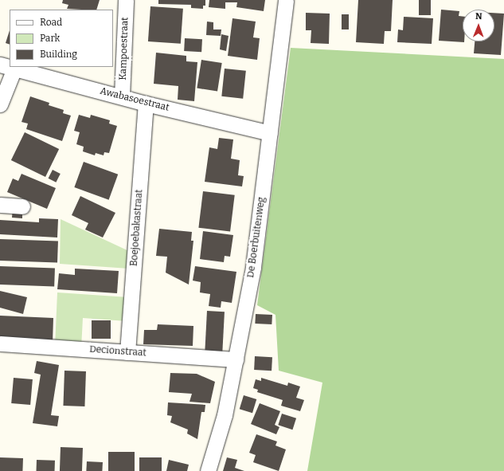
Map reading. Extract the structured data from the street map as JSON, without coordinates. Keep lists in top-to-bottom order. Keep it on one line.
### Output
{"streets":{"street":["Kampoestraat","Awabasoestraat","Boejoebakastraat","De Boerbuitenweg","Decionstraat"]},"crossings":[["Kampoestraat","Awabasoestraat"],["Awabasoestraat","Boejoebakastraat"],["Awabasoestraat","De Boerbuitenweg"],["Boejoebakastraat","Decionstraat"],["De Boerbuitenweg","Decionstraat"]],"legend":["Road","Park","Building"],"north":"top"}
